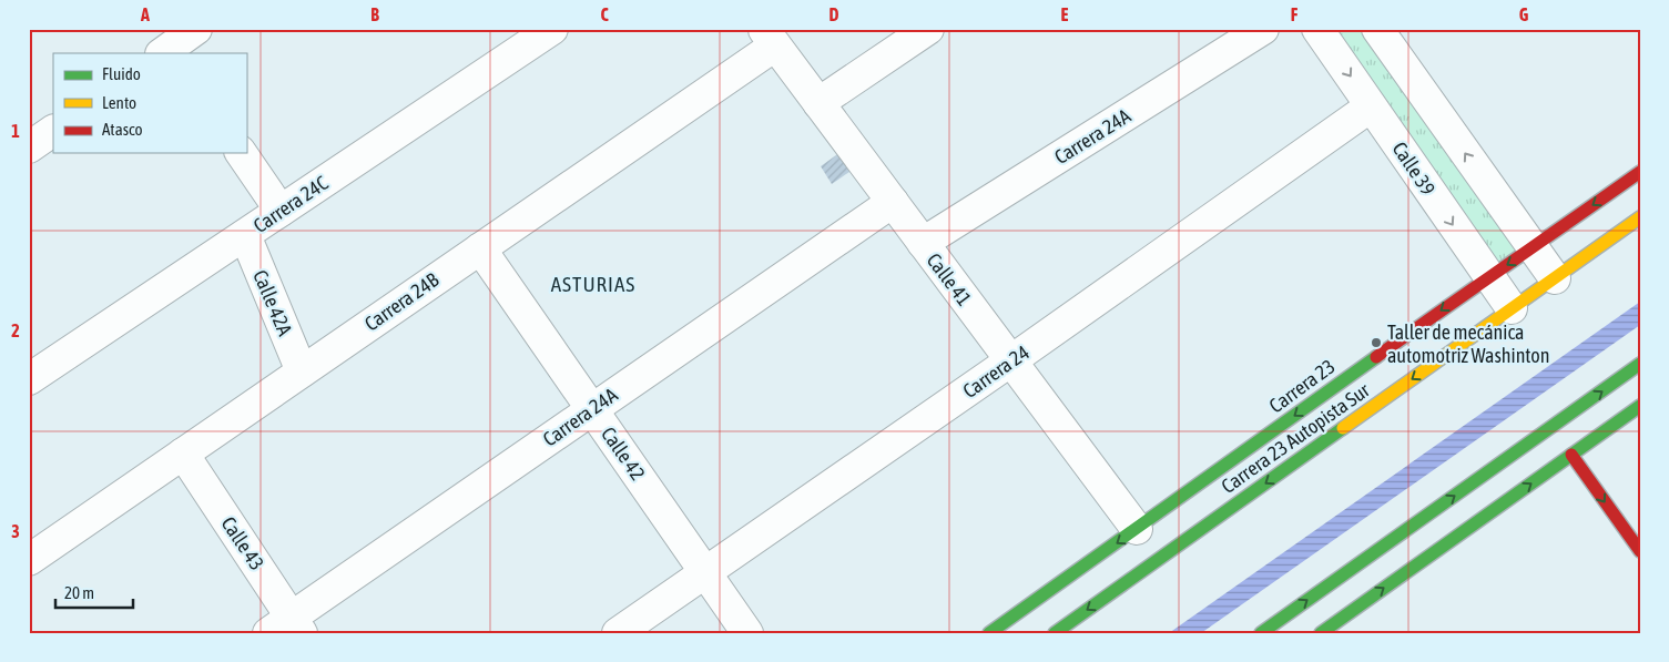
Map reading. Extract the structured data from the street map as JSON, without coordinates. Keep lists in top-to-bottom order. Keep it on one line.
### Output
{"streets":{"street":["Carrera 24A","Calle 39","Carrera 24C","Calle 41","Carrera 24B","Calle 42A","Carrera 24","Carrera 23","Carrera 23 Autopista Sur","Calle 42","Calle 43"]},"crossings":[["Carrera 24A","Calle 41"],["Carrera 24A","Calle 42"],["Carrera 24A","Calle 43"],["Calle 39","Carrera 24"],["Calle 39","Carrera 23"],["Calle 39","Carrera 23 Autopista Sur"],["Carrera 24C","Calle 42A"],["Calle 41","Carrera 24B"],["Calle 41","Carrera 24"],["Calle 41","Carrera 23"],["Carrera 24B","Calle 42A"],["Carrera 24B","Calle 42"],["Carrera 24B","Calle 43"],["Carrera 24","Calle 42"]],"one_way":["Carrera 23","Carrera 23 Autopista Sur"],"districts":["ASTURIAS"],"places":["Taller de mecánica automotriz Washinton"],"legend":["Fluido","Lento","Atasco"],"scale_bar":"20 m","grid":{"columns":["A","B","C","D","E","F","G"],"rows":["1","2","3"]}}
